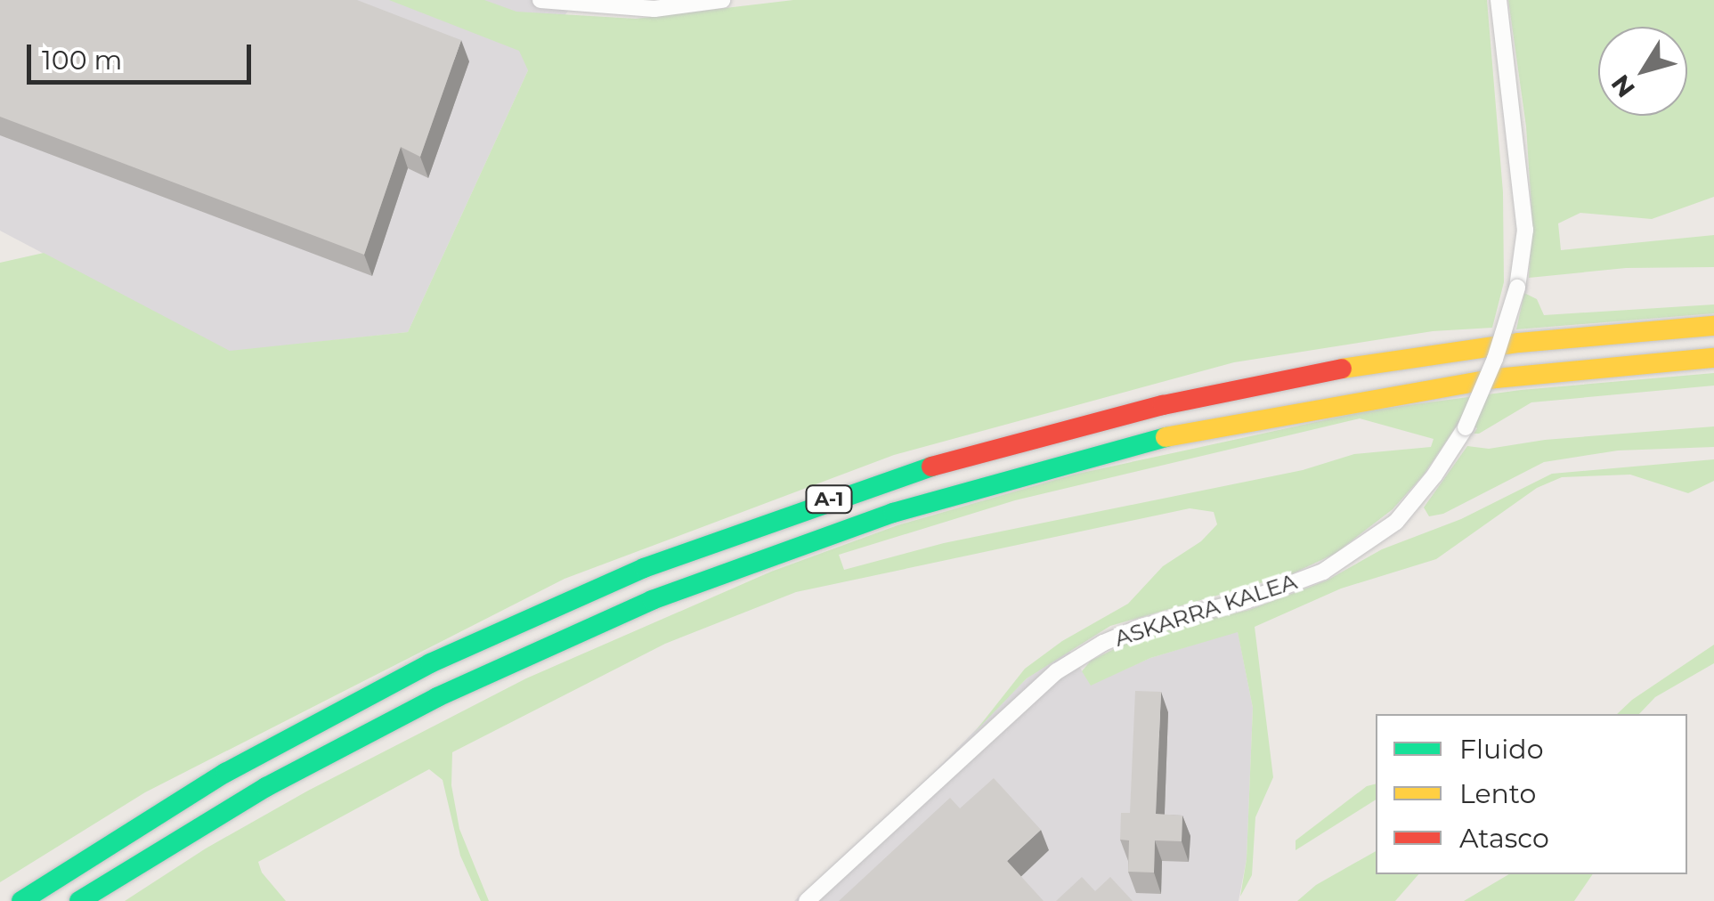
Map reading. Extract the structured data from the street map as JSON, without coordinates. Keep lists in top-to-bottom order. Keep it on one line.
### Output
{"streets":{"highway":["A-1"],"street":["ASKARRA KALEA"]},"legend":["Fluido","Lento","Atasco"],"scale_bar":"100 m","north":"bottom left"}
